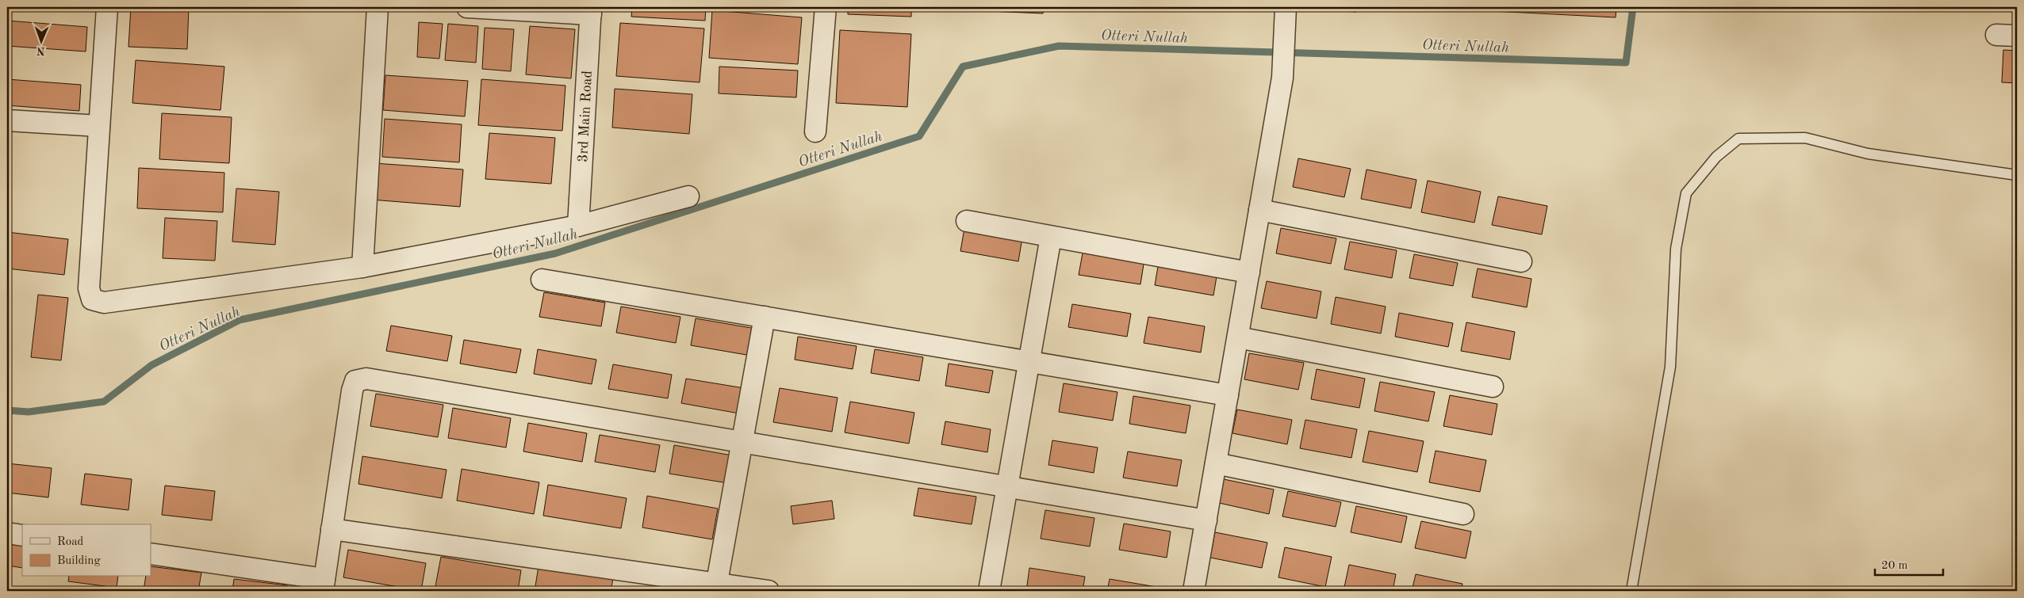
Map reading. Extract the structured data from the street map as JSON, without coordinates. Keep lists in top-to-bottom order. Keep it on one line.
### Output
{"streets":{"street":["3rd Main Road"]},"water":["Otteri Nullah"],"legend":["Road","Building"],"scale_bar":"20 m","north":"bottom"}
